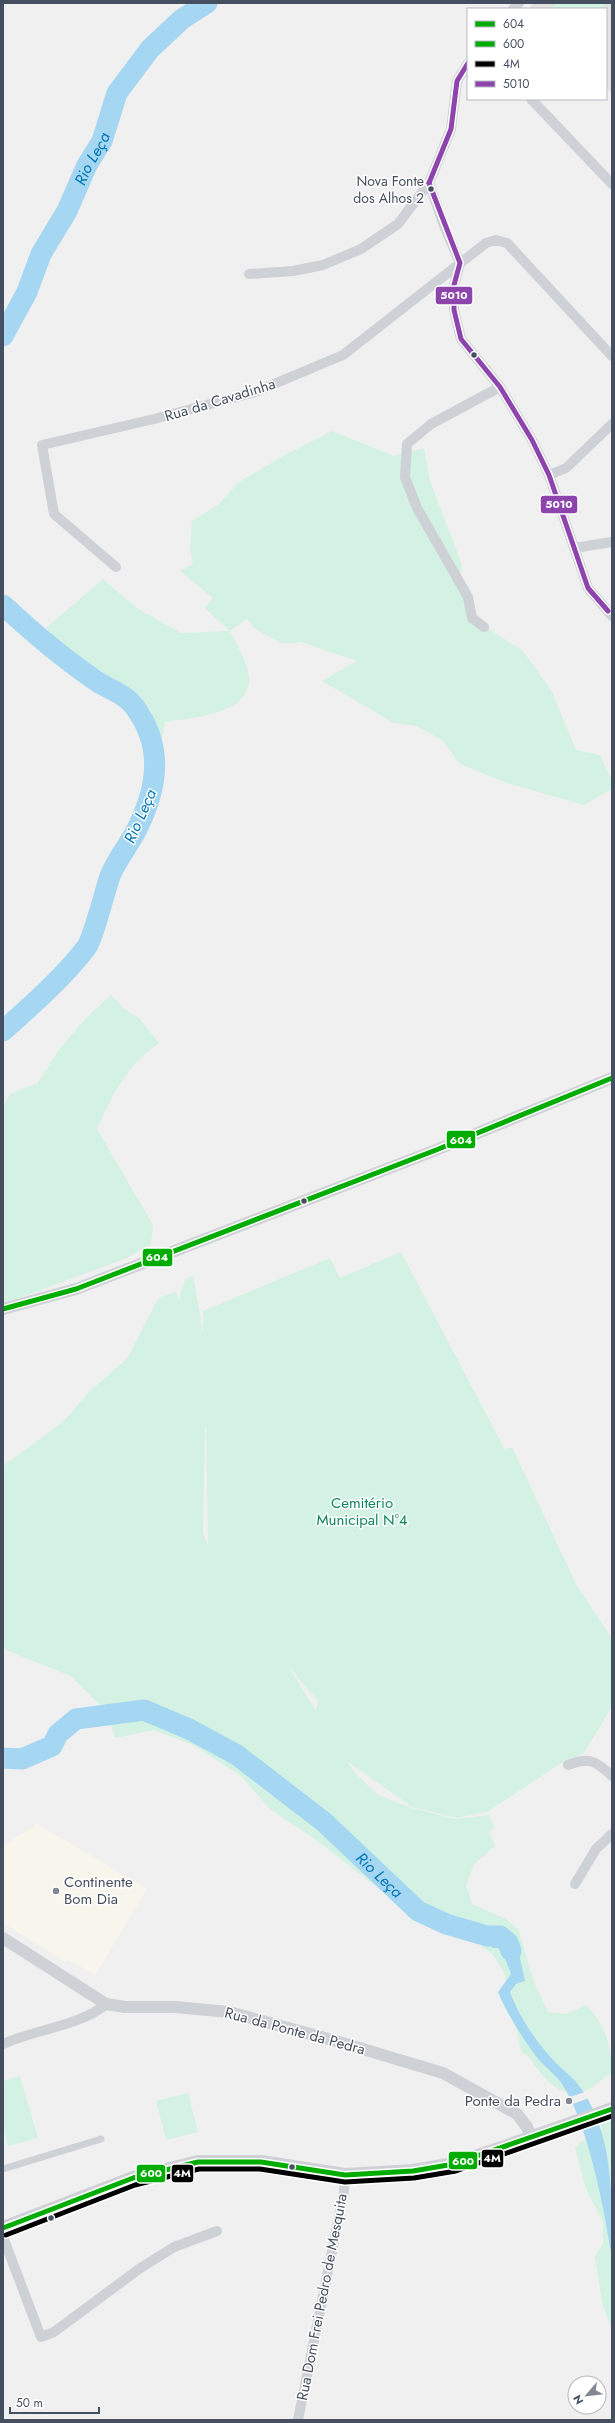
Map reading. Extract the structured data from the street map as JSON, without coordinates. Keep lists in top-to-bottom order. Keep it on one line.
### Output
{"streets":{"street":["Rua da Cavadinha","Rua da Ponte da Pedra","Rua Dom Frei Pedro de Mesquita"]},"water":["Rio Leça"],"parks":["Cemitério Municipal Nº4"],"places":["Nova Fonte dos Alhos 2","Continente Bom Dia","Ponte da Pedra"],"lines":["transit line 5010","transit line 604","transit line 600","transit line 4M"],"legend":["604","600","4M","5010"],"scale_bar":"50 m","north":"bottom left"}
